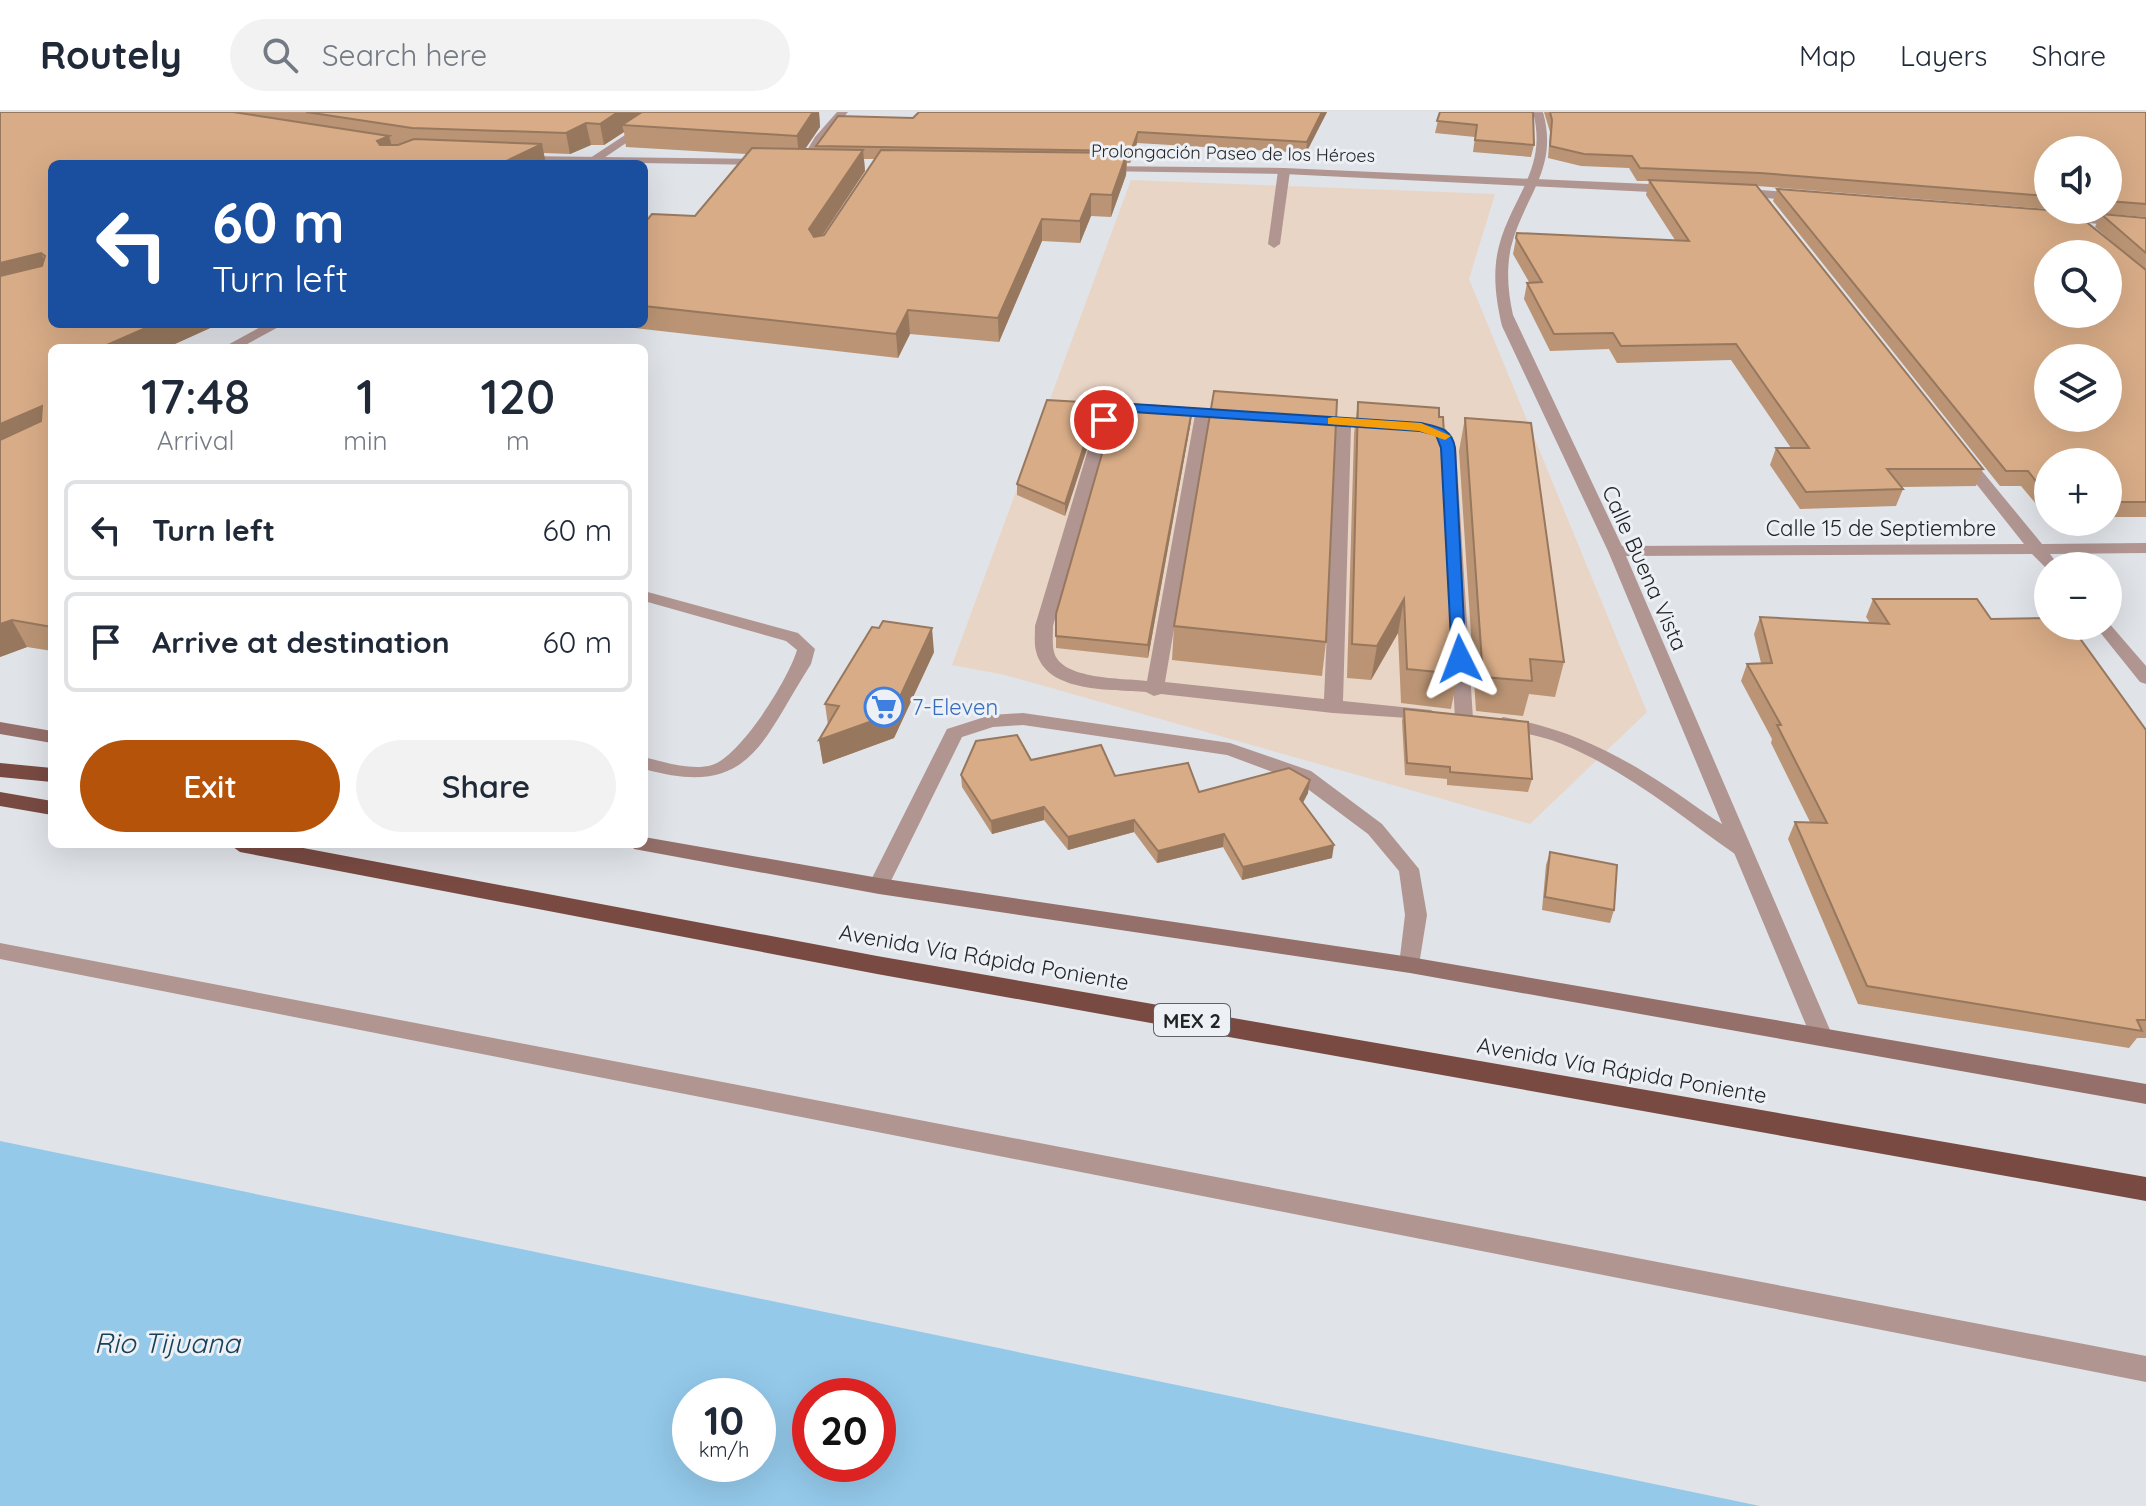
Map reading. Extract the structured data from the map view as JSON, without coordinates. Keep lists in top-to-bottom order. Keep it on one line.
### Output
{"streets":{"highway":["Avenida Vía Rápida Poniente","MEX 2"],"street":["Prolongación Paseo de los Héroes","Calle 15 de Septiembre","Calle Buena Vista"]},"crossings":[["Prolongación Paseo de los Héroes","Calle Buena Vista"],["Calle 15 de Septiembre","Calle Buena Vista"]],"water":["Rio Tijuana"],"places":{"supermarket":["7-Eleven"]},"page":{"header":"Routely","search":"Search here","nav":["Map","Layers","Share"],"map_buttons":["+","−"],"turn":["60 m","Turn left"],"eta":["17:48","Arrival","1","min","120","m"],"list":[{"name":"Turn left","value":"60 m"},{"name":"Arrive at destination","value":"60 m"}],"buttons":["Exit","Share"],"speed":"10 km/h","limit":"20"}}
